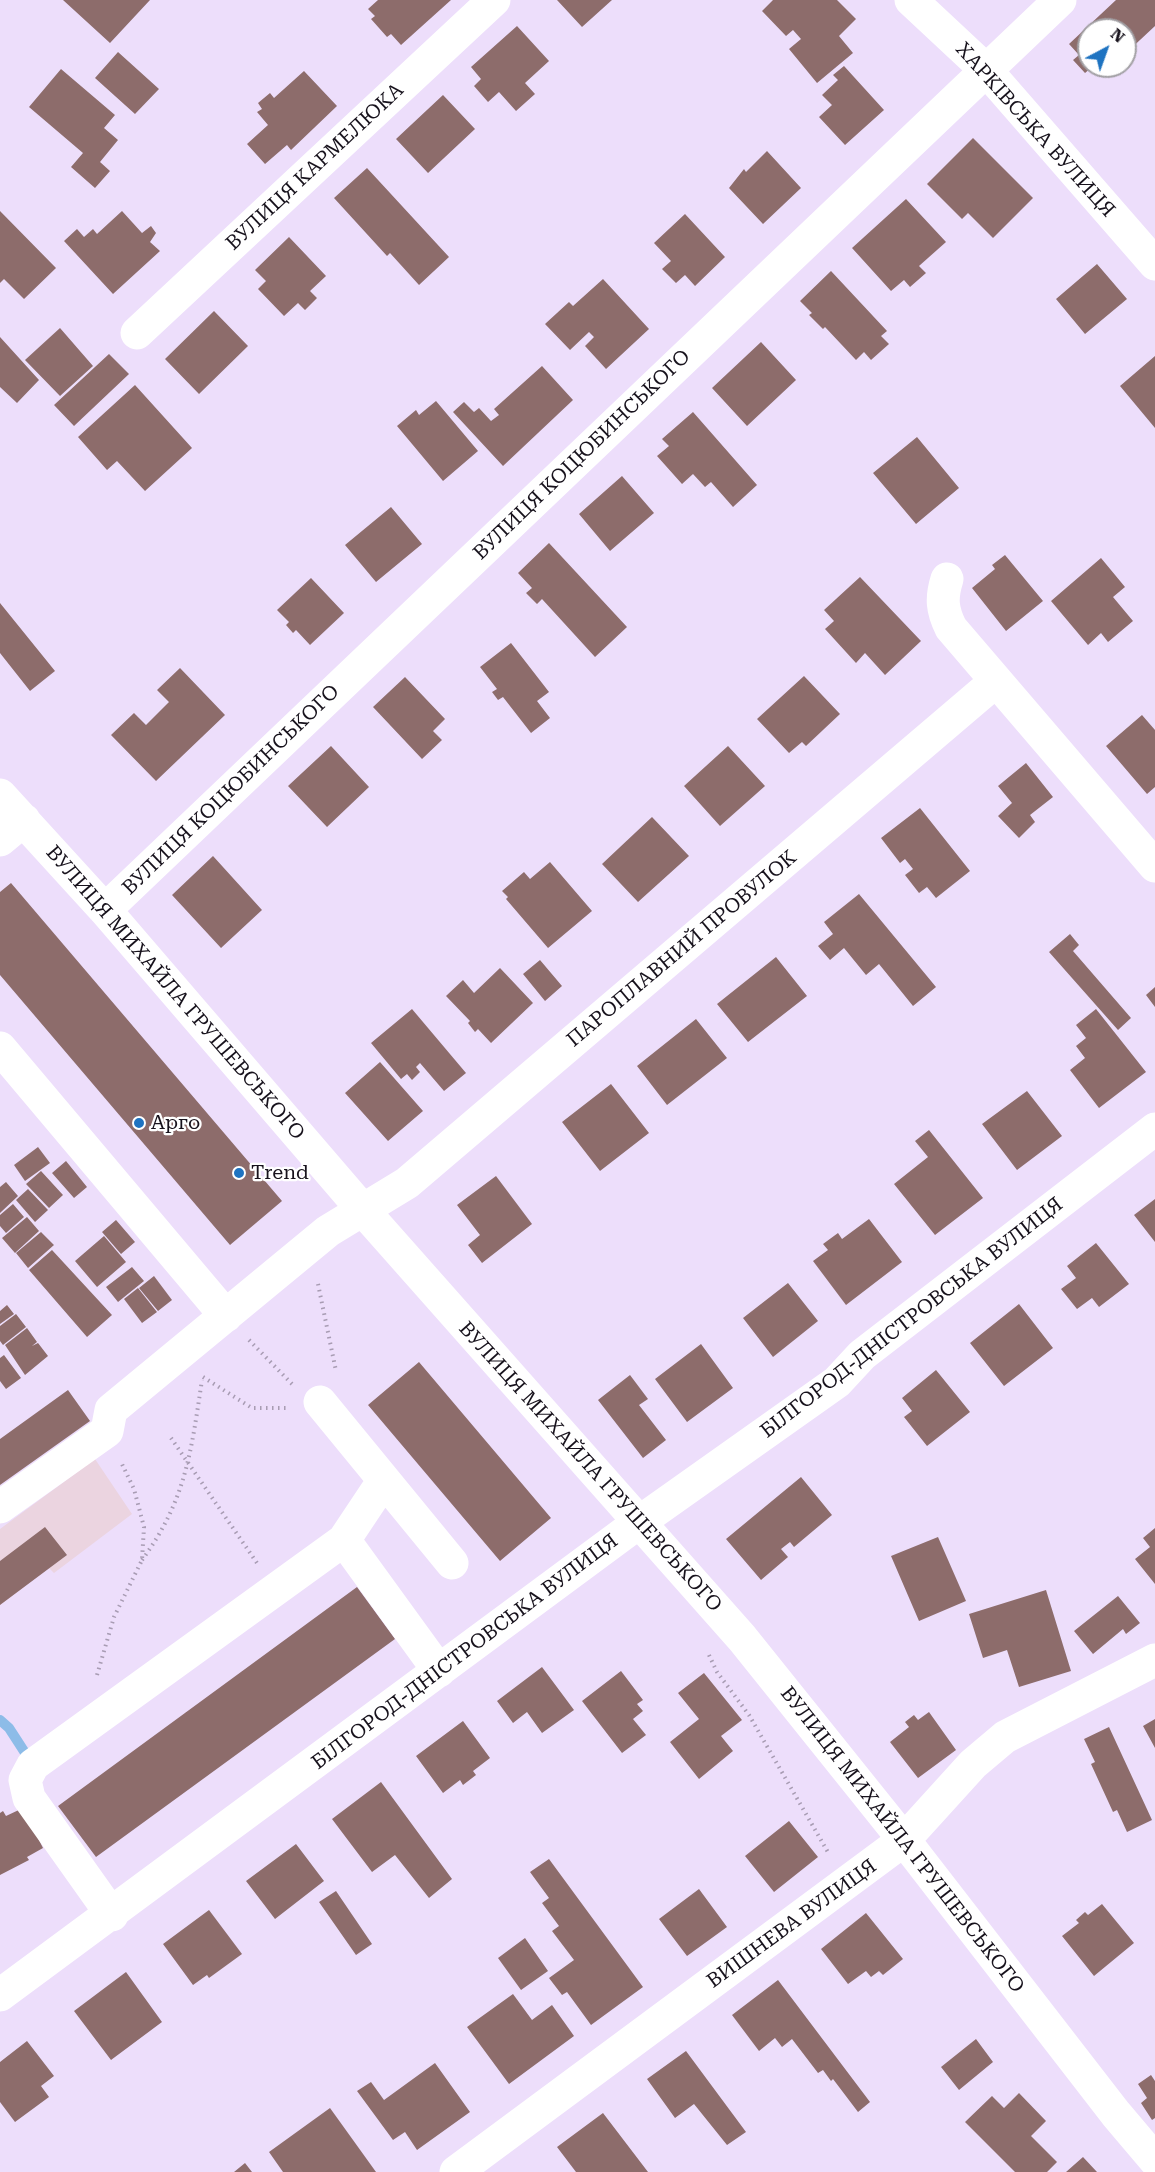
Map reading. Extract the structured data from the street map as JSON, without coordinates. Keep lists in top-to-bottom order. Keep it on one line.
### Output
{"streets":{"street":["ХАРКІВСЬКА ВУЛИЦЯ","ВУЛИЦЯ КАРМЕЛЮКА","ВУЛИЦЯ КОЦЮБИНСЬКОГО","ПАРОПЛАВНИЙ ПРОВУЛОК","ВУЛИЦЯ МИХАЙЛА ГРУШЕВСЬКОГО","БІЛГОРОД-ДНІСТРОВСЬКА ВУЛИЦЯ","ВИШНЕВА ВУЛИЦЯ"]},"crossings":[["ХАРКІВСЬКА ВУЛИЦЯ","ВУЛИЦЯ КОЦЮБИНСЬКОГО"],["ВУЛИЦЯ КОЦЮБИНСЬКОГО","ВУЛИЦЯ МИХАЙЛА ГРУШЕВСЬКОГО"],["ПАРОПЛАВНИЙ ПРОВУЛОК","ВУЛИЦЯ МИХАЙЛА ГРУШЕВСЬКОГО"],["ВУЛИЦЯ МИХАЙЛА ГРУШЕВСЬКОГО","БІЛГОРОД-ДНІСТРОВСЬКА ВУЛИЦЯ"],["ВУЛИЦЯ МИХАЙЛА ГРУШЕВСЬКОГО","ВИШНЕВА ВУЛИЦЯ"]],"places":["Арго","Trend"],"north":"top right"}
